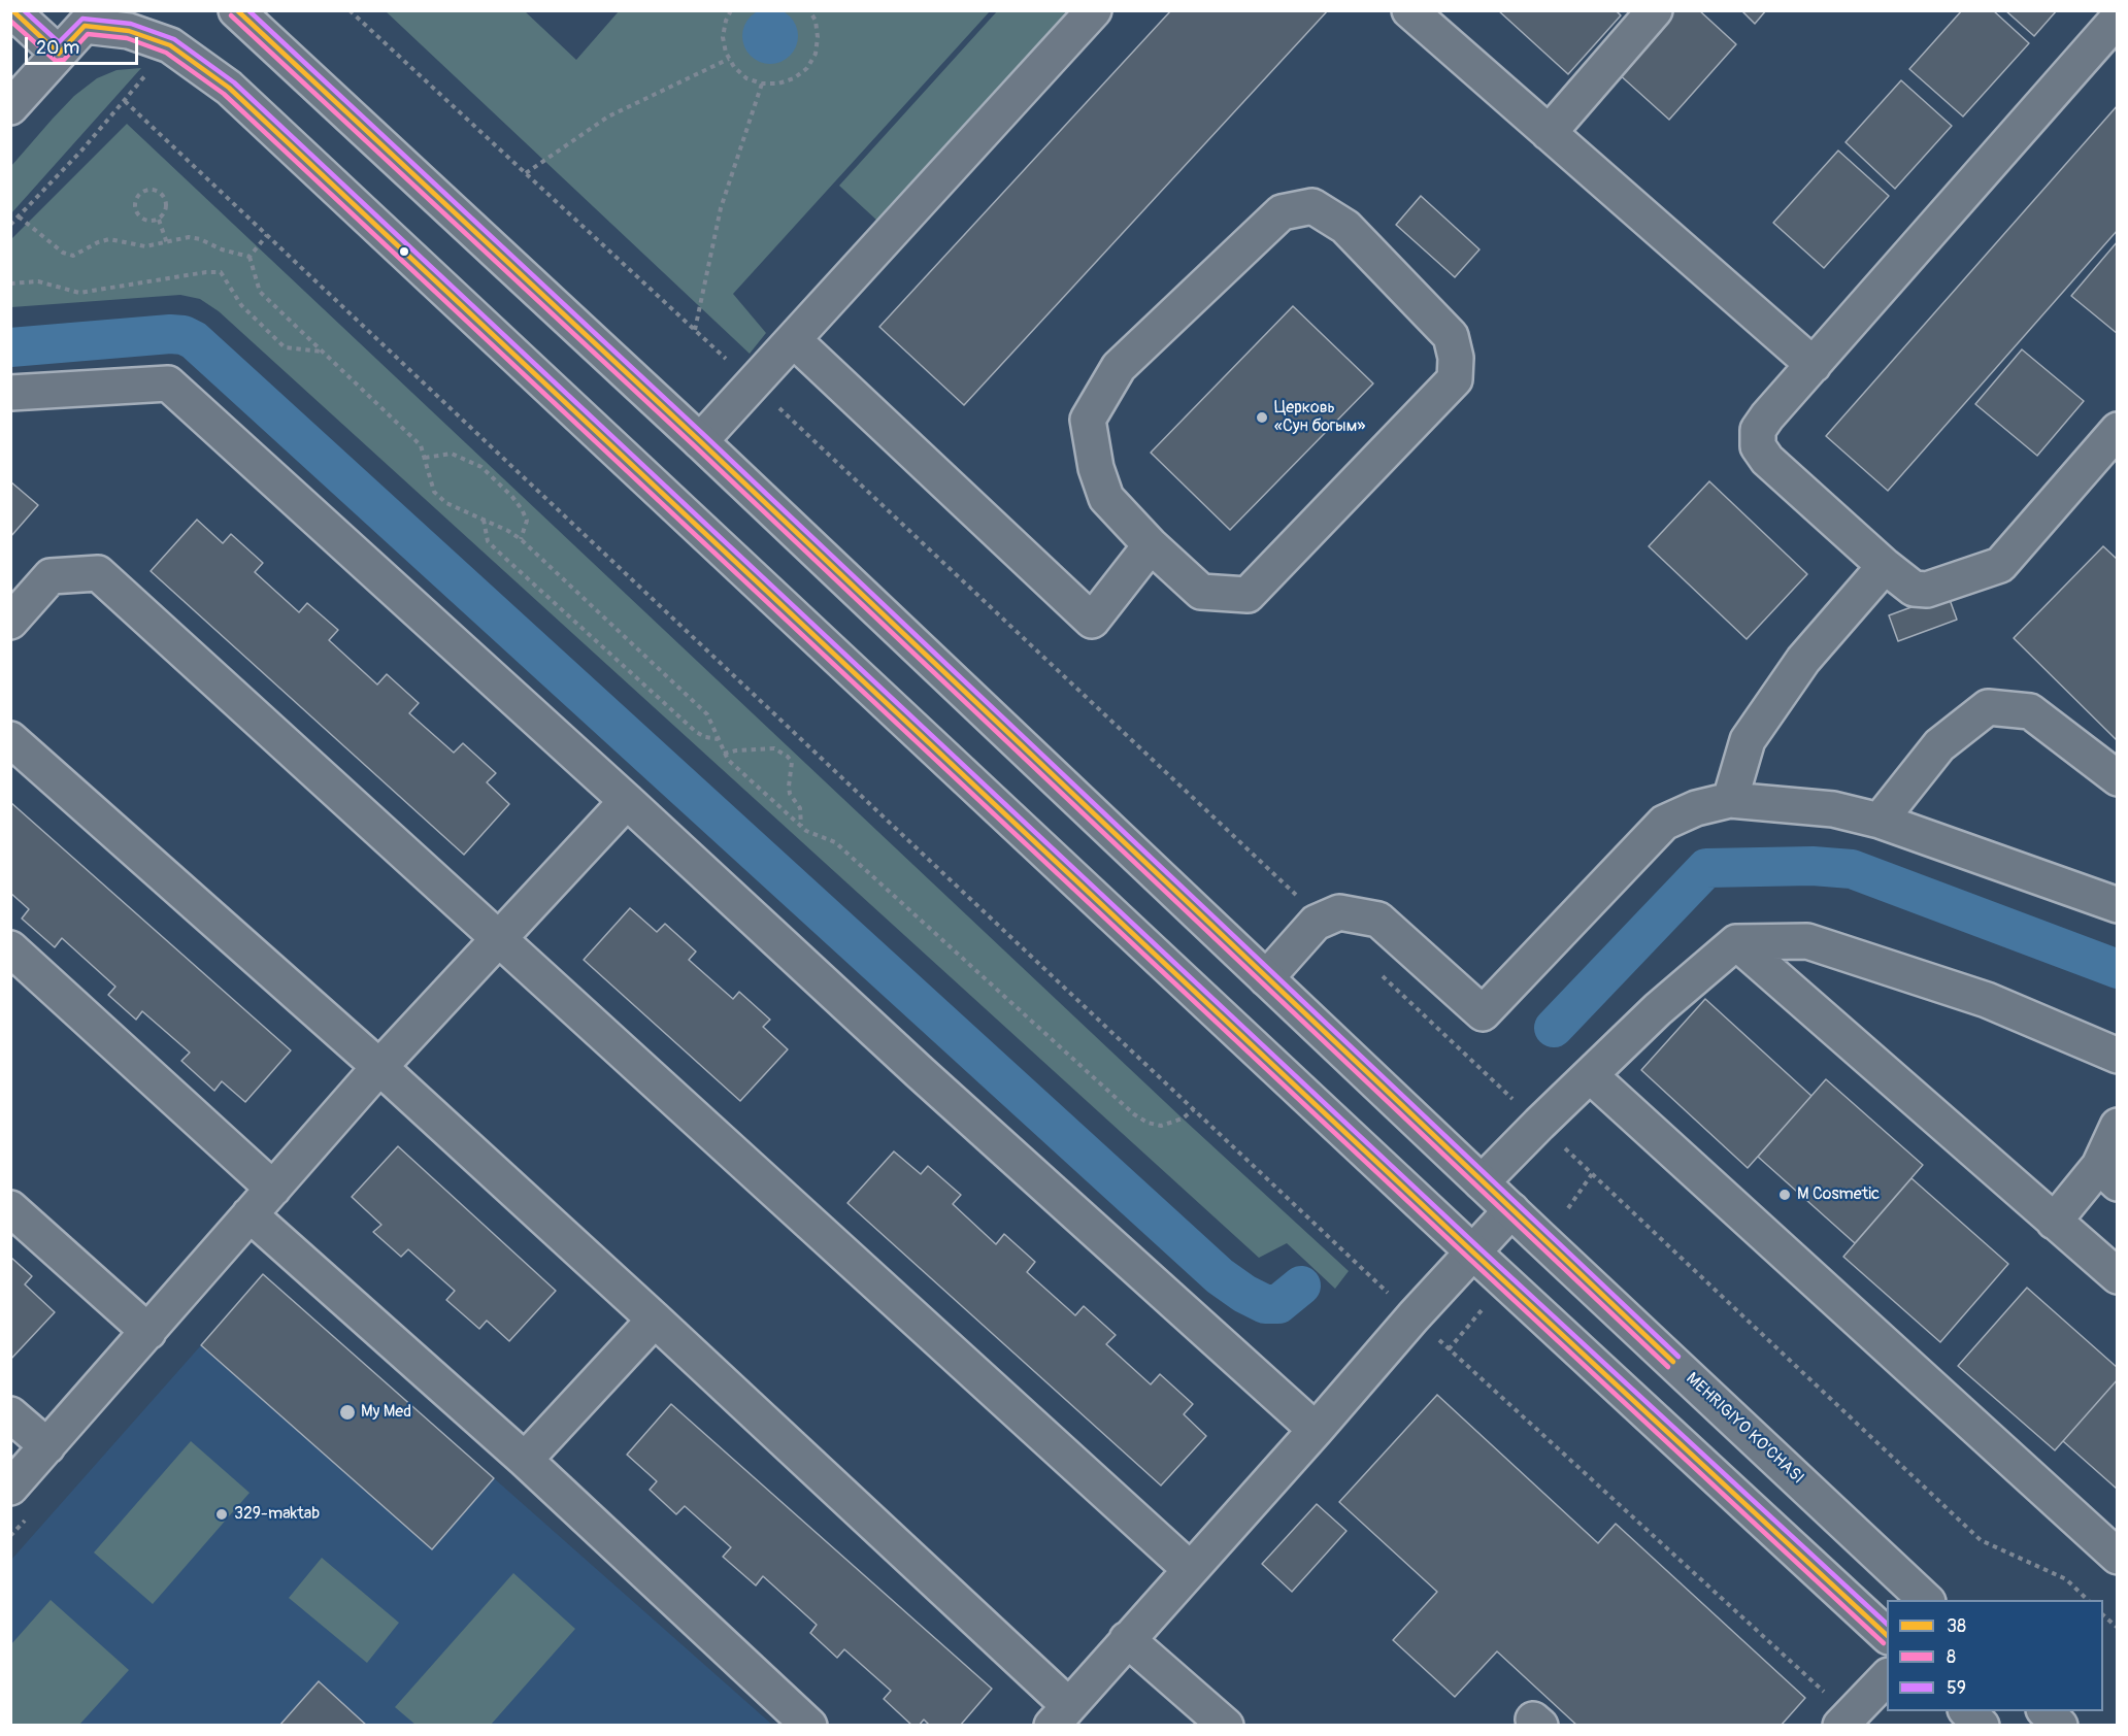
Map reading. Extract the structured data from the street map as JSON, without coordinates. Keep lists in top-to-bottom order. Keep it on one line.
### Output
{"streets":{"main road":["MEHRIGIYO KO'CHASI"]},"places":["Церковь «Сун богым»","M Cosmetic","My Med","329-maktab"],"lines":["transit line 38","transit line 59","transit line 8"],"legend":["38","8","59"],"scale_bar":"20 m"}
